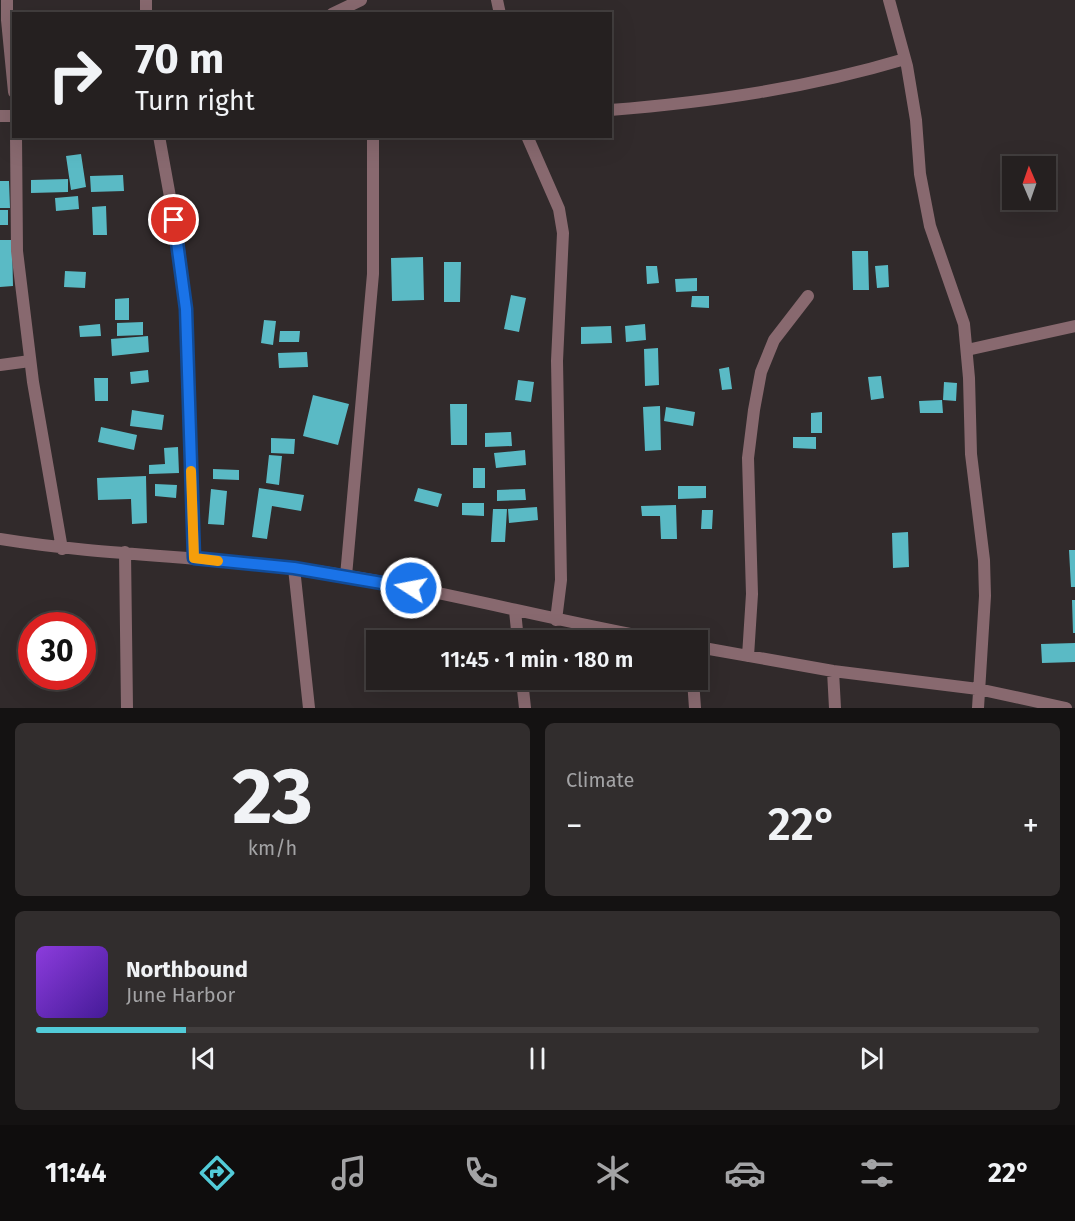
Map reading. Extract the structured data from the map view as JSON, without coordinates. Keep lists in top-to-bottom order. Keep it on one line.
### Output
{"north":"top","page":{"turn":["70 m","Turn right"],"limit":"30","trip":"11:45 · 1 min · 180 m","tile":[["23","km/h"],"Climate"],"heat":["−","22°","+"],"song":["Northbound","June Harbor"],"tabs":["11:44","22°"]}}
